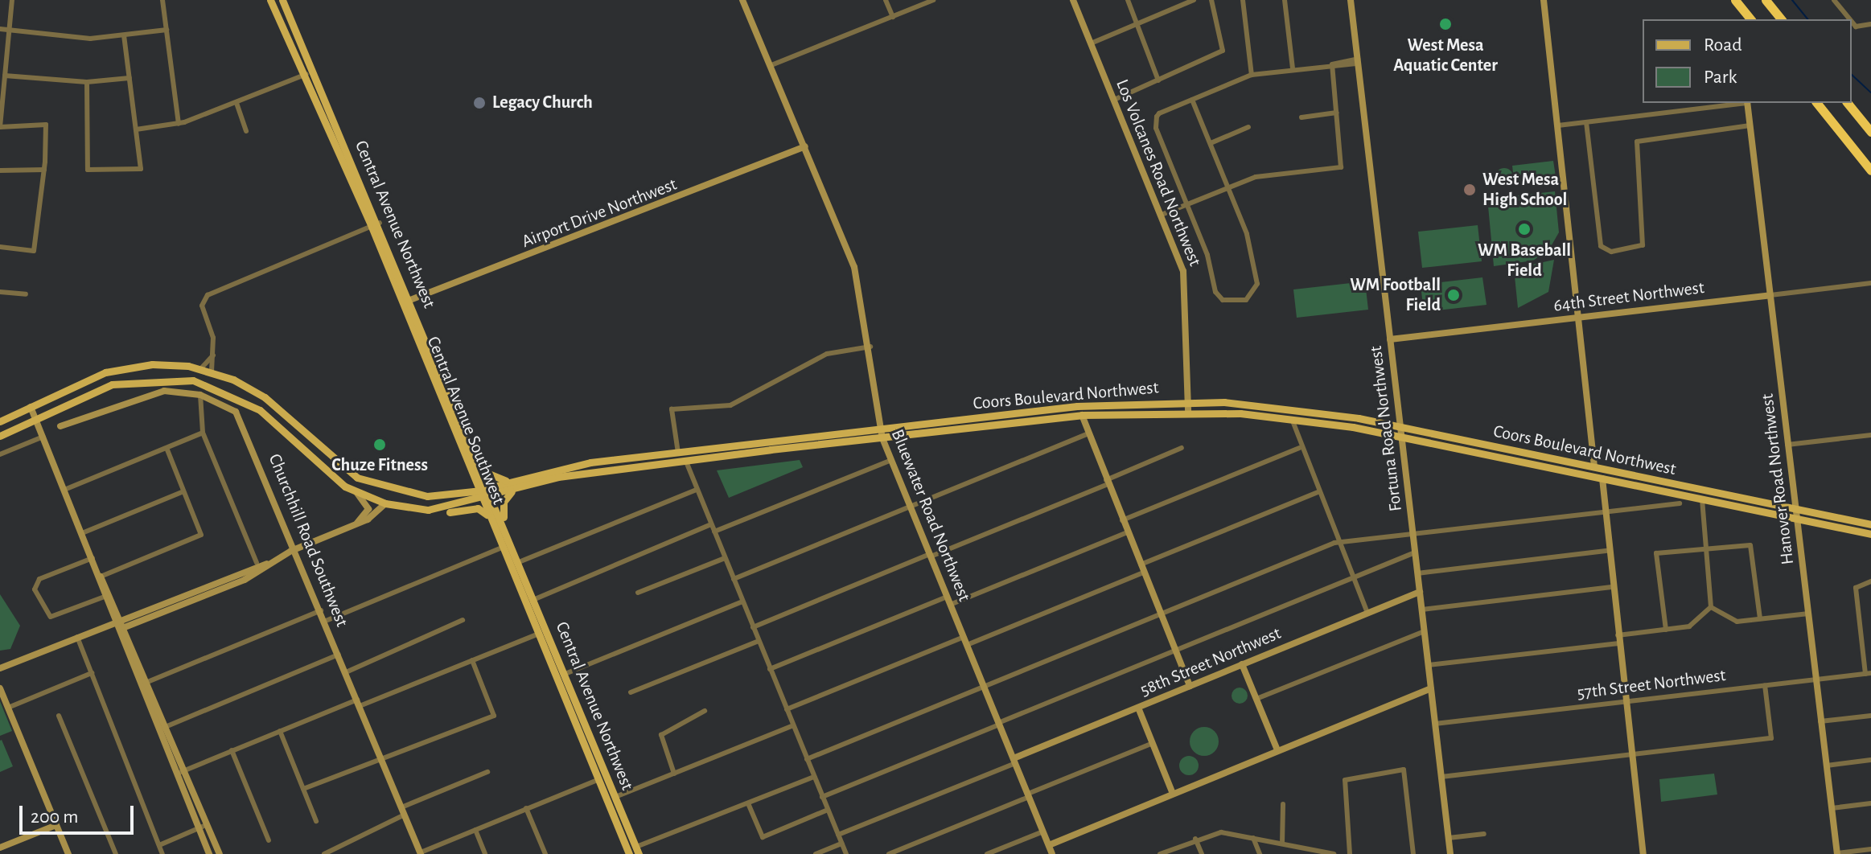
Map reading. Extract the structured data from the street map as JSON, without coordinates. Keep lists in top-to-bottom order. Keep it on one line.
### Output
{"streets":{"main road":["Central Avenue Northwest","Coors Boulevard Northwest","Central Avenue Southwest"],"street":["Los Volcanes Road Northwest","Airport Drive Northwest","64th Street Northwest","Fortuna Road Northwest","Hanover Road Northwest","Bluewater Road Northwest","Churchhill Road Southwest","58th Street Northwest","57th Street Northwest"]},"crossings":[["Los Volcanes Road Northwest","Coors Boulevard Northwest"],["Airport Drive Northwest","Central Avenue Northwest"],["Airport Drive Northwest","Central Avenue Southwest"],["Airport Drive Northwest","Bluewater Road Northwest"],["Central Avenue Northwest","Coors Boulevard Northwest"],["Central Avenue Northwest","Central Avenue Southwest"],["64th Street Northwest","Fortuna Road Northwest"],["64th Street Northwest","Hanover Road Northwest"],["Coors Boulevard Northwest","Central Avenue Southwest"],["Coors Boulevard Northwest","Fortuna Road Northwest"],["Coors Boulevard Northwest","Hanover Road Northwest"],["Coors Boulevard Northwest","Bluewater Road Northwest"],["Fortuna Road Northwest","58th Street Northwest"],["Fortuna Road Northwest","57th Street Northwest"],["Hanover Road Northwest","57th Street Northwest"],["Bluewater Road Northwest","58th Street Northwest"]],"places":["West Mesa Aquatic Center","Legacy Church","West Mesa High School","WM Baseball Field","WM Football Field","Chuze Fitness"],"legend":["Road","Park"],"scale_bar":"200 m"}
